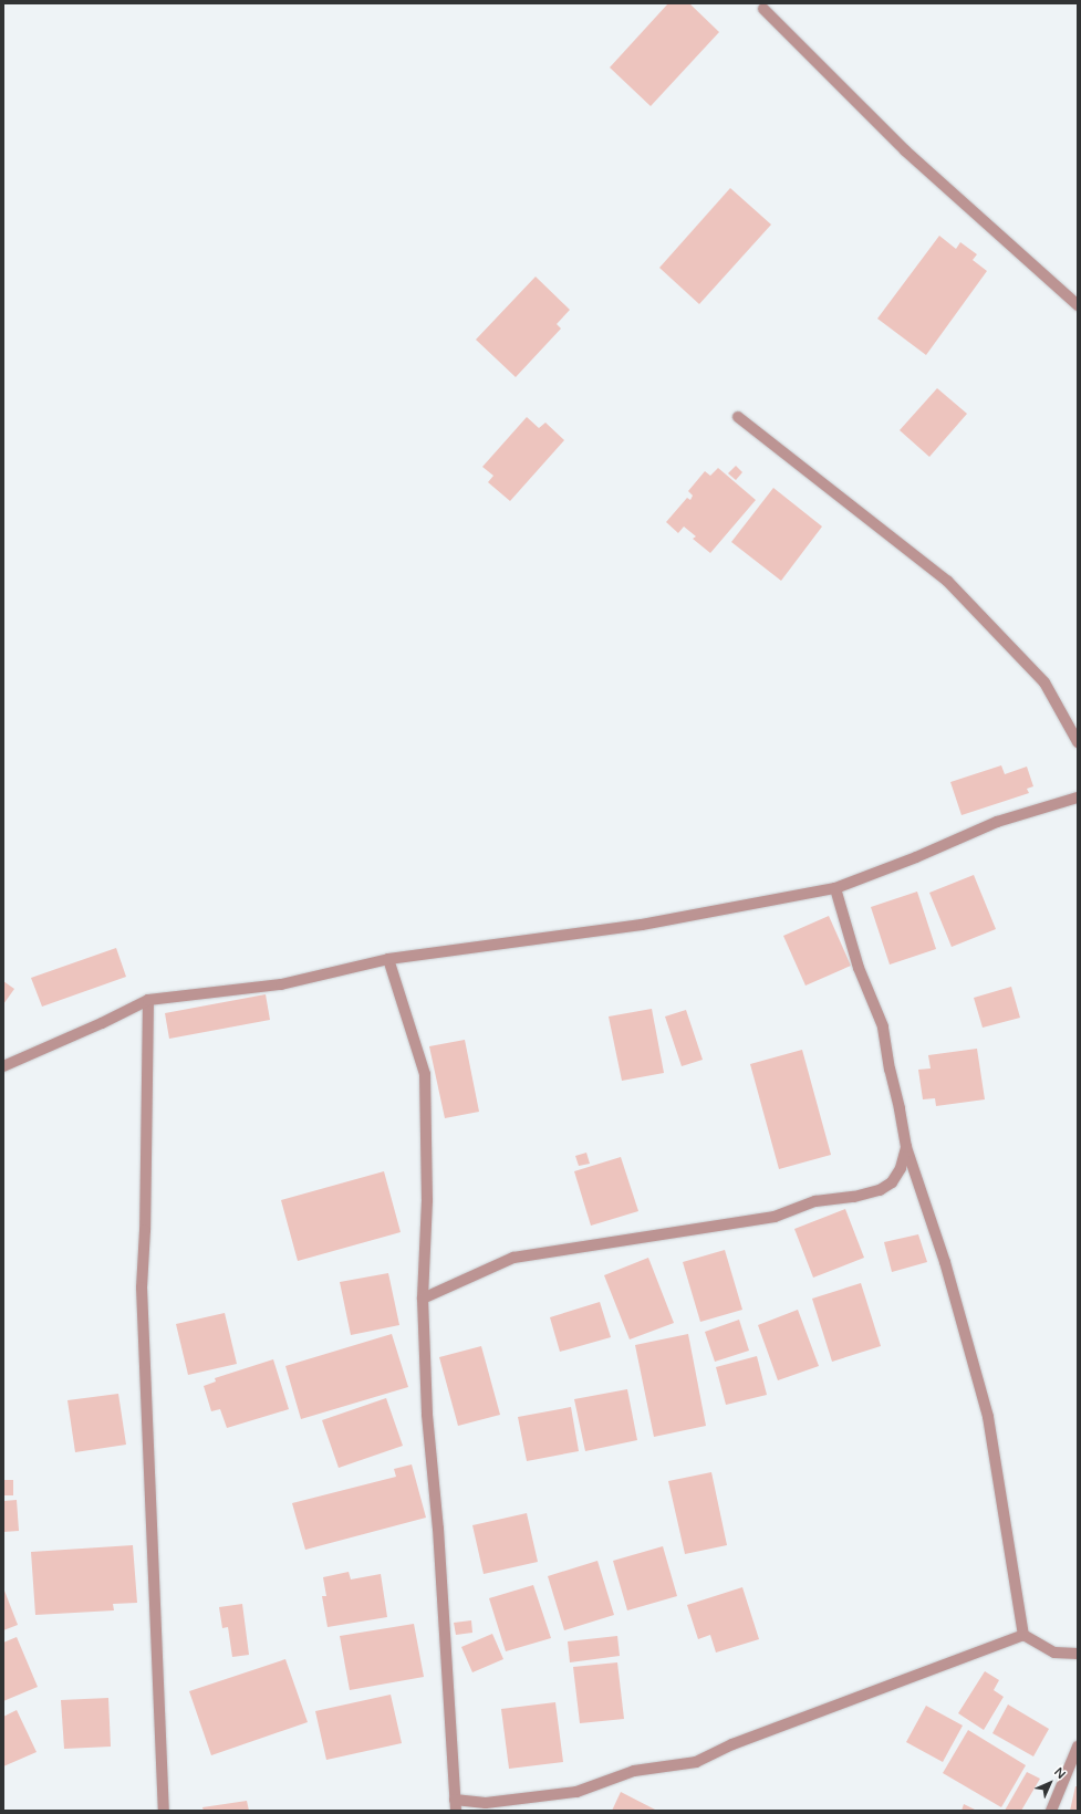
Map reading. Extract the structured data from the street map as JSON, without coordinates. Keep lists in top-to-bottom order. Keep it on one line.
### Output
{"north":"top right"}
